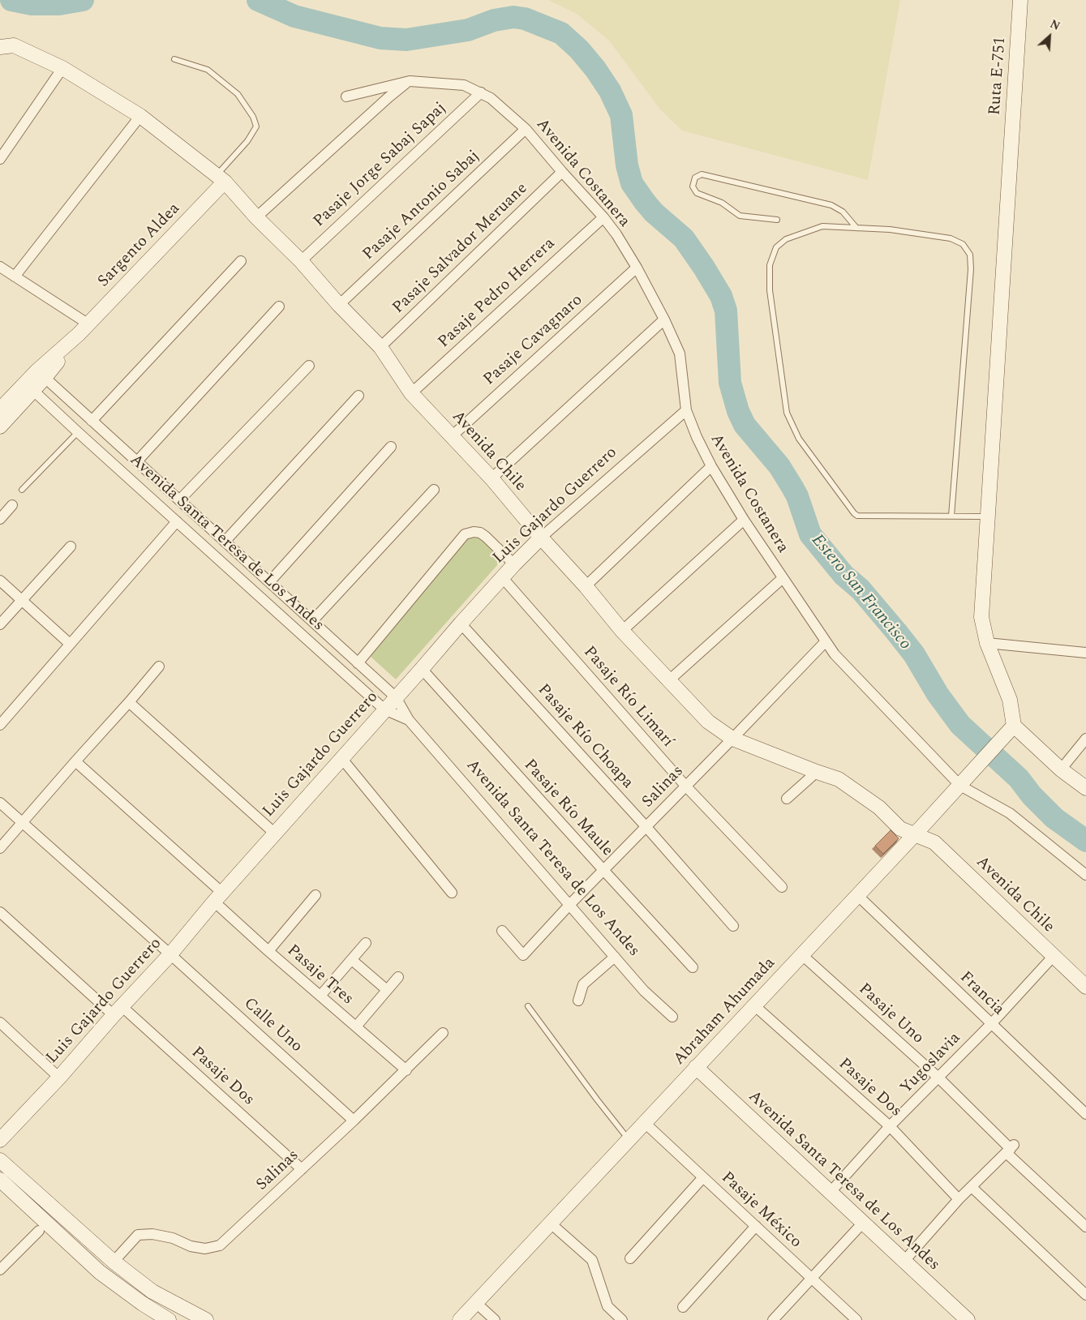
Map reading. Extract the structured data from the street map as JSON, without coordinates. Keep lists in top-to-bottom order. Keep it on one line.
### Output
{"streets":{"street":["Ruta E-751","Pasaje Jorge Sabaj Sapaj","Avenida Costanera","Pasaje Antonio Sabaj","Sargento Aldea","Pasaje Salvador Meruane","Pasaje Pedro Herrera","Pasaje Cavagnaro","Avenida Chile","Luis Gajardo Guerrero","Avenida Santa Teresa de Los Andes","Pasaje Río Limarí","Pasaje Río Choapa","Salinas","Pasaje Río Maule","Pasaje Tres","Francia","Abraham Ahumada","Pasaje Uno","Calle Uno","Yugoslavia","Pasaje Dos","Pasaje México"]},"crossings":[["Ruta E-751","Abraham Ahumada"],["Pasaje Jorge Sabaj Sapaj","Avenida Costanera"],["Pasaje Jorge Sabaj Sapaj","Avenida Chile"],["Avenida Costanera","Pasaje Antonio Sabaj"],["Avenida Costanera","Pasaje Salvador Meruane"],["Avenida Costanera","Pasaje Pedro Herrera"],["Avenida Costanera","Pasaje Cavagnaro"],["Avenida Costanera","Luis Gajardo Guerrero"],["Avenida Costanera","Salinas"],["Avenida Costanera","Abraham Ahumada"],["Pasaje Antonio Sabaj","Avenida Chile"],["Sargento Aldea","Avenida Chile"],["Sargento Aldea","Avenida Santa Teresa de Los Andes"],["Pasaje Salvador Meruane","Avenida Chile"],["Pasaje Pedro Herrera","Avenida Chile"],["Pasaje Cavagnaro","Avenida Chile"],["Avenida Chile","Luis Gajardo Guerrero"],["Avenida Chile","Salinas"],["Avenida Chile","Abraham Ahumada"],["Avenida Chile","Yugoslavia"],["Luis Gajardo Guerrero","Avenida Santa Teresa de Los Andes"],["Luis Gajardo Guerrero","Pasaje Río Limarí"],["Luis Gajardo Guerrero","Pasaje Río Choapa"],["Luis Gajardo Guerrero","Pasaje Río Maule"],["Luis Gajardo Guerrero","Pasaje Tres"],["Luis Gajardo Guerrero","Calle Uno"],["Luis Gajardo Guerrero","Pasaje Dos"],["Avenida Santa Teresa de Los Andes","Salinas"],["Avenida Santa Teresa de Los Andes","Abraham Ahumada"],["Avenida Santa Teresa de Los Andes","Yugoslavia"],["Pasaje Río Limarí","Salinas"],["Pasaje Río Choapa","Salinas"],["Salinas","Pasaje Río Maule"],["Salinas","Pasaje Tres"],["Salinas","Calle Uno"],["Salinas","Pasaje Dos"],["Francia","Abraham Ahumada"],["Francia","Yugoslavia"],["Abraham Ahumada","Pasaje Uno"],["Abraham Ahumada","Pasaje Dos"],["Abraham Ahumada","Pasaje México"],["Pasaje Uno","Yugoslavia"],["Yugoslavia","Pasaje Dos"]],"water":["Estero San Francisco"],"north":"top right"}
